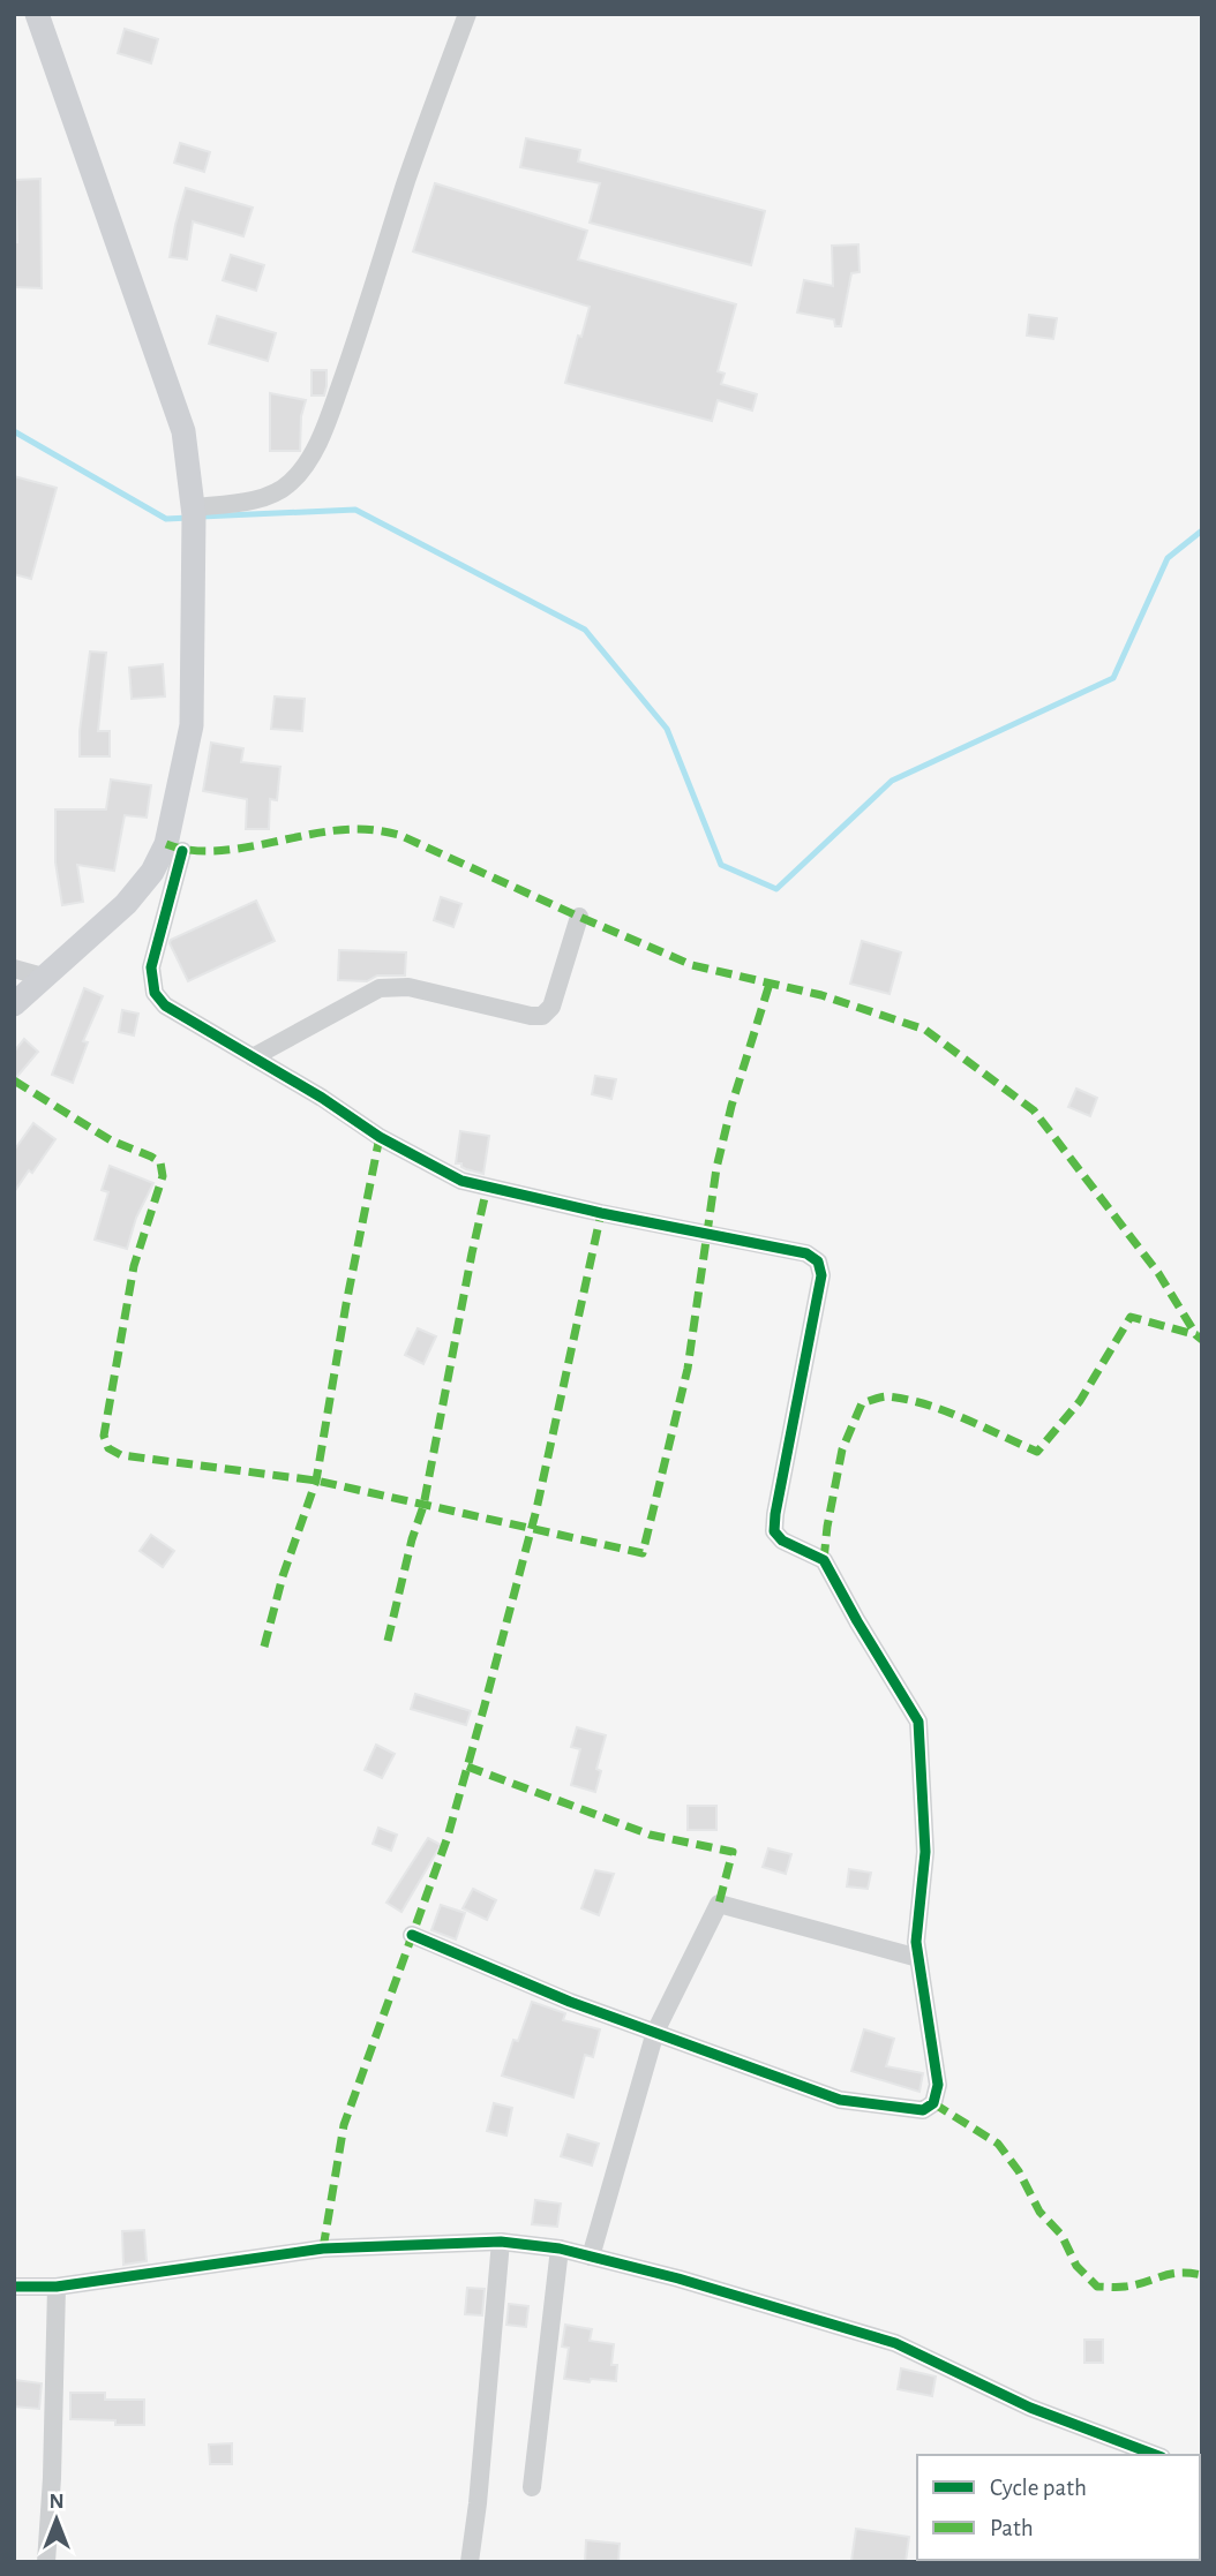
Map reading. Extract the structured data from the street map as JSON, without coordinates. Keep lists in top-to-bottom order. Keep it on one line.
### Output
{"legend":["Cycle path","Path"],"north":"top"}
